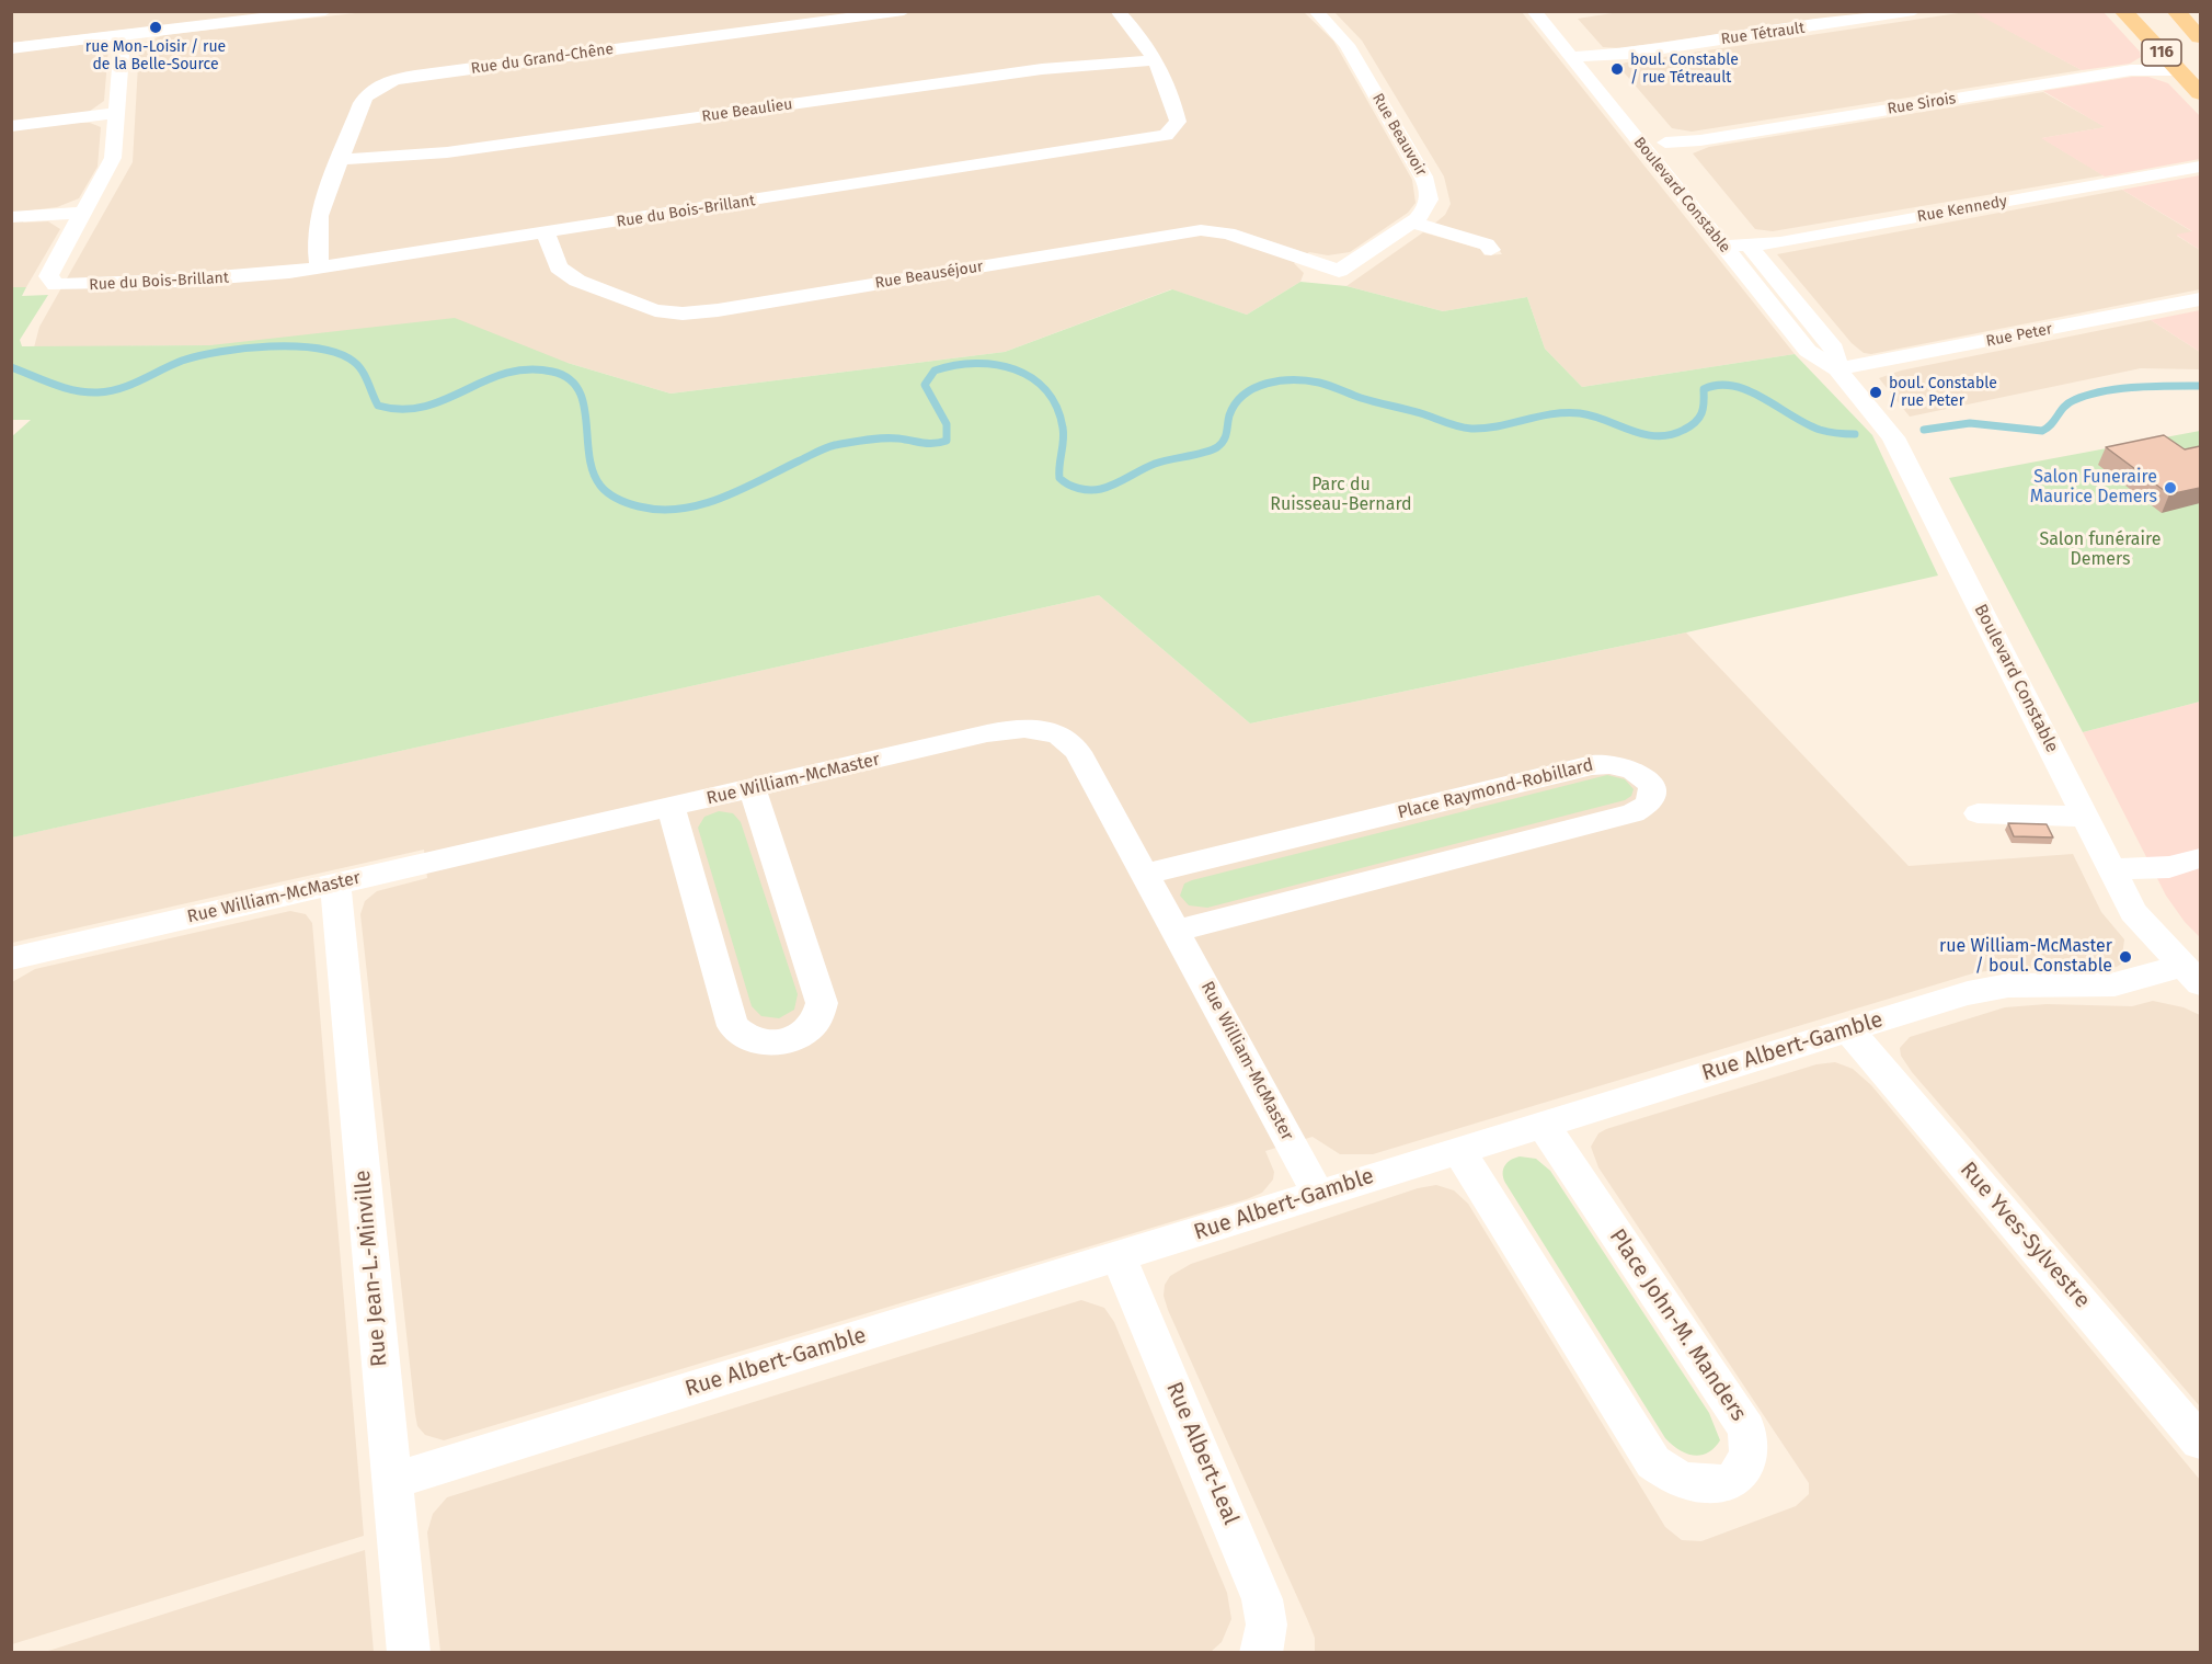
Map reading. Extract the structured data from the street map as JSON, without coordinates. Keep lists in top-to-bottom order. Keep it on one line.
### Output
{"streets":{"main road":["116"],"street":["Rue Tétrault","Rue du Grand-Chêne","Rue Sirois","Rue Beaulieu","Rue Beauvoir","Boulevard Constable","Rue Kennedy","Rue du Bois-Brillant","Rue Beauséjour","Rue Peter","Rue William-McMaster","Place Raymond-Robillard","Rue Albert-Gamble","Rue Yves-Sylvestre","Rue Jean-L.-Minville","Place John-M. Manders","Rue Albert-Leal"]},"crossings":[["Rue Tétrault","Boulevard Constable"],["116","Rue Sirois"],["Rue du Grand-Chêne","Rue Beaulieu"],["Rue du Grand-Chêne","Rue du Bois-Brillant"],["Rue Sirois","Boulevard Constable"],["Rue Beaulieu","Rue du Bois-Brillant"],["Rue Beauvoir","Rue Beauséjour"],["Boulevard Constable","Rue Kennedy"],["Boulevard Constable","Rue Peter"],["Boulevard Constable","Rue Albert-Gamble"],["Rue du Bois-Brillant","Rue Beauséjour"],["Rue William-McMaster","Place Raymond-Robillard"],["Rue William-McMaster","Rue Albert-Gamble"],["Rue William-McMaster","Rue Jean-L.-Minville"],["Rue Albert-Gamble","Rue Yves-Sylvestre"],["Rue Albert-Gamble","Rue Jean-L.-Minville"],["Rue Albert-Gamble","Place John-M. Manders"],["Rue Albert-Gamble","Rue Albert-Leal"]],"parks":["Parc du Ruisseau-Bernard","Salon funéraire Demers"],"places":["rue Mon-Loisir / rue de la Belle-Source","boul. Constable / rue Tétreault","boul. Constable / rue Peter","Salon Funeraire Maurice Demers","rue William-McMaster / boul. Constable"]}
